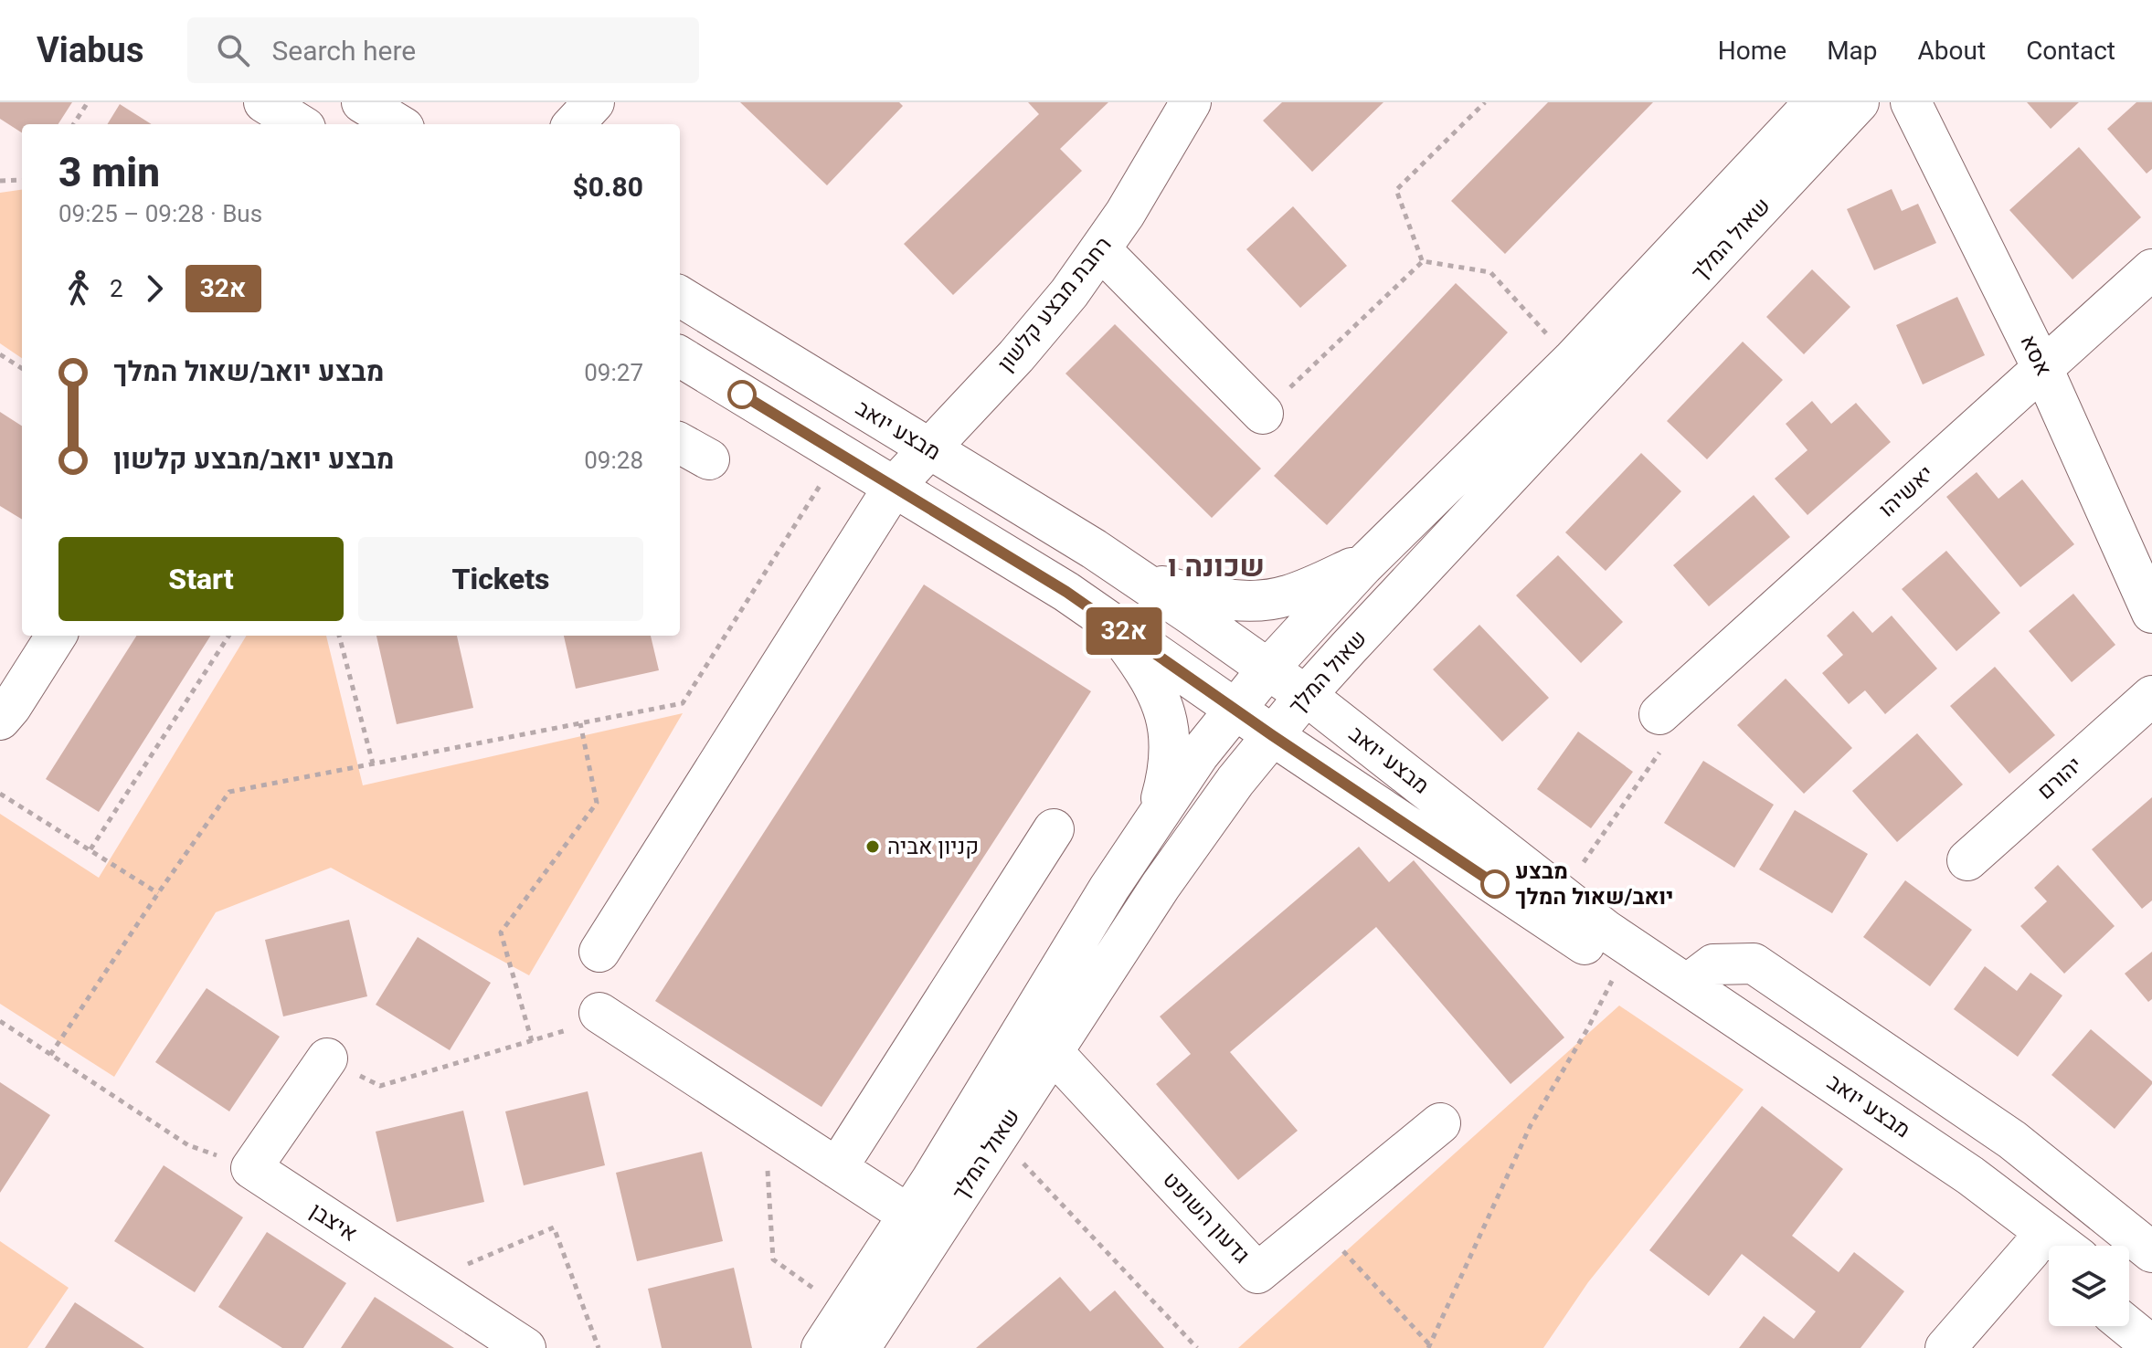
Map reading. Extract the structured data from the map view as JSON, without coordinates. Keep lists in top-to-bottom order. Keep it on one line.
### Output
{"streets":{"street":["שאול המלך","רחבת מבצע קלשון","אסא","מבצע יואב","יאשיהו","יהורם","גדעון השופט","איצבן"]},"crossings":[["שאול המלך","מבצע יואב"],["שאול המלך","גדעון השופט"],["רחבת מבצע קלשון","מבצע יואב"],["אסא","יאשיהו"]],"districts":["שכונה ו"],"places":["קניון אביה","מבצע יואב/שאול המלך"],"lines":["bus line 32א"],"page":{"header":"Viabus","search":"Search here","nav":["Home","Map","About","Contact"],"on_map":"32א","heading":["3 min","09:25 – 09:28 · Bus","$0.80"],"legs":["2","32א"],"list":[{"name":"מבצע יואב/שאול המלך","value":"09:27"},{"name":"מבצע יואב/מבצע קלשון","value":"09:28"}],"buttons":["Start","Tickets"]}}
